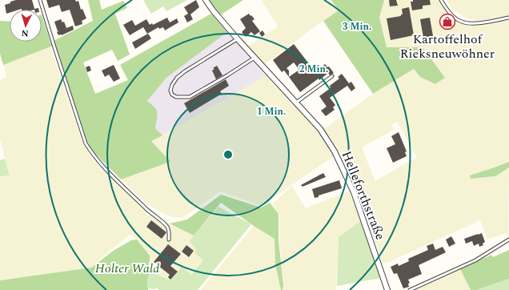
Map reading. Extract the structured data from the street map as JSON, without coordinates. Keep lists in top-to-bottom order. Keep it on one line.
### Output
{"streets":{"street":["Helleforthstraße"]},"parks":["Holter Wald"],"places":{"shop":["Kartoffelhof Rieksneuwöhner"]},"north":"bottom","rings":["3 Min.","2 Min.","1 Min."]}
